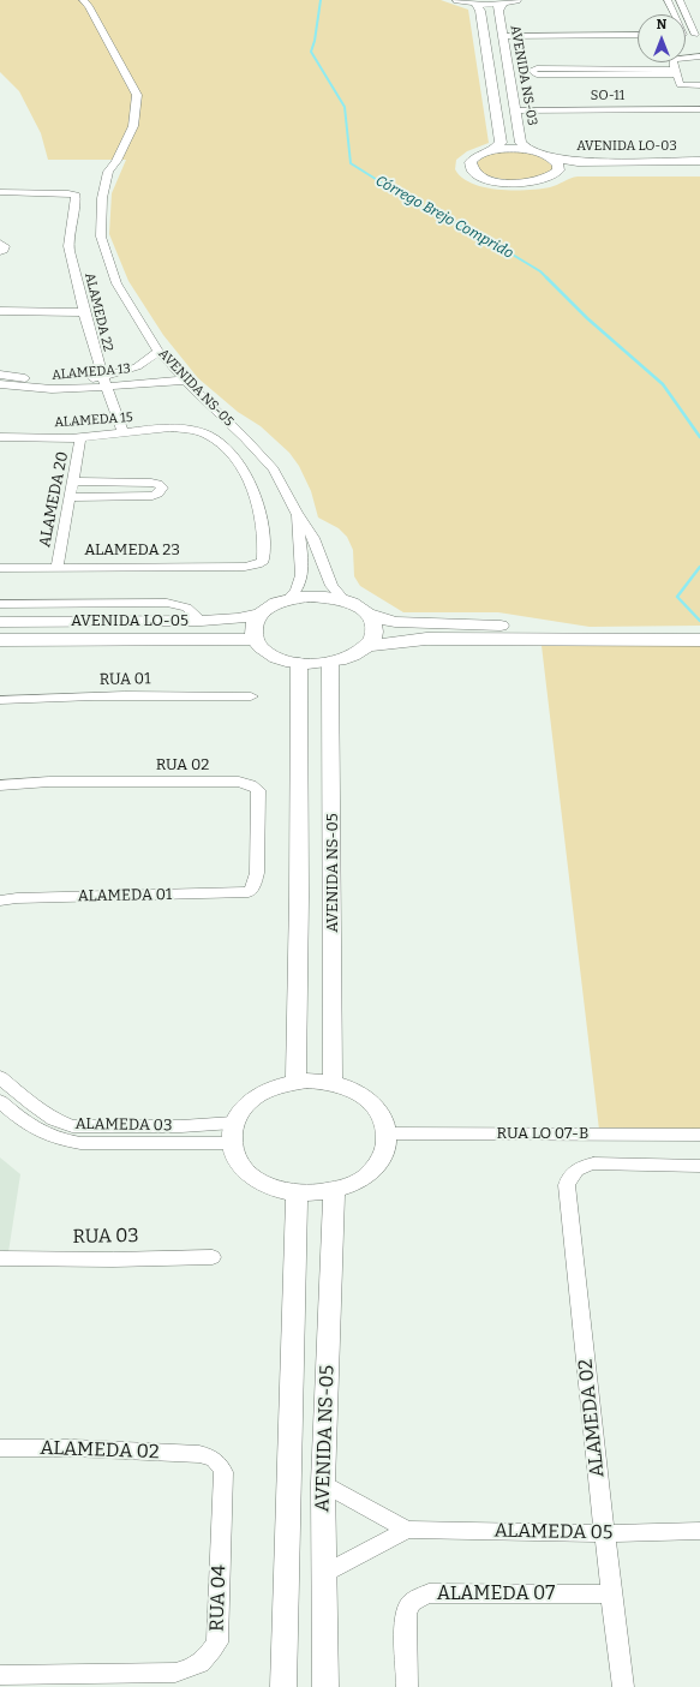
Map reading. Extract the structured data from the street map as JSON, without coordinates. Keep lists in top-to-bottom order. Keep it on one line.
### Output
{"streets":{"main road":["AVENIDA LO-05"],"street":["AVENIDA NS-03","SO-11","AVENIDA LO-03","ALAMEDA 22","ALAMEDA 13","AVENIDA NS-05","ALAMEDA 15","ALAMEDA 20","ALAMEDA 23","RUA 01","RUA 02","ALAMEDA 01","ALAMEDA 03","RUA LO 07-B","RUA 03","ALAMEDA 02","ALAMEDA 05","ALAMEDA 07","RUA 04"]},"crossings":[["AVENIDA NS-03","SO-11"],["AVENIDA NS-03","AVENIDA LO-03"],["ALAMEDA 22","ALAMEDA 13"],["ALAMEDA 22","ALAMEDA 15"],["ALAMEDA 13","AVENIDA NS-05"],["AVENIDA NS-05","AVENIDA LO-05"],["AVENIDA NS-05","ALAMEDA 03"],["AVENIDA NS-05","RUA LO 07-B"],["AVENIDA NS-05","ALAMEDA 05"],["ALAMEDA 15","ALAMEDA 20"],["ALAMEDA 15","ALAMEDA 23"],["ALAMEDA 20","ALAMEDA 23"],["RUA 02","ALAMEDA 01"],["ALAMEDA 03","RUA LO 07-B"],["ALAMEDA 02","ALAMEDA 05"],["ALAMEDA 02","ALAMEDA 07"],["ALAMEDA 02","RUA 04"]],"water":["Córrego Brejo Comprido"],"north":"top"}
